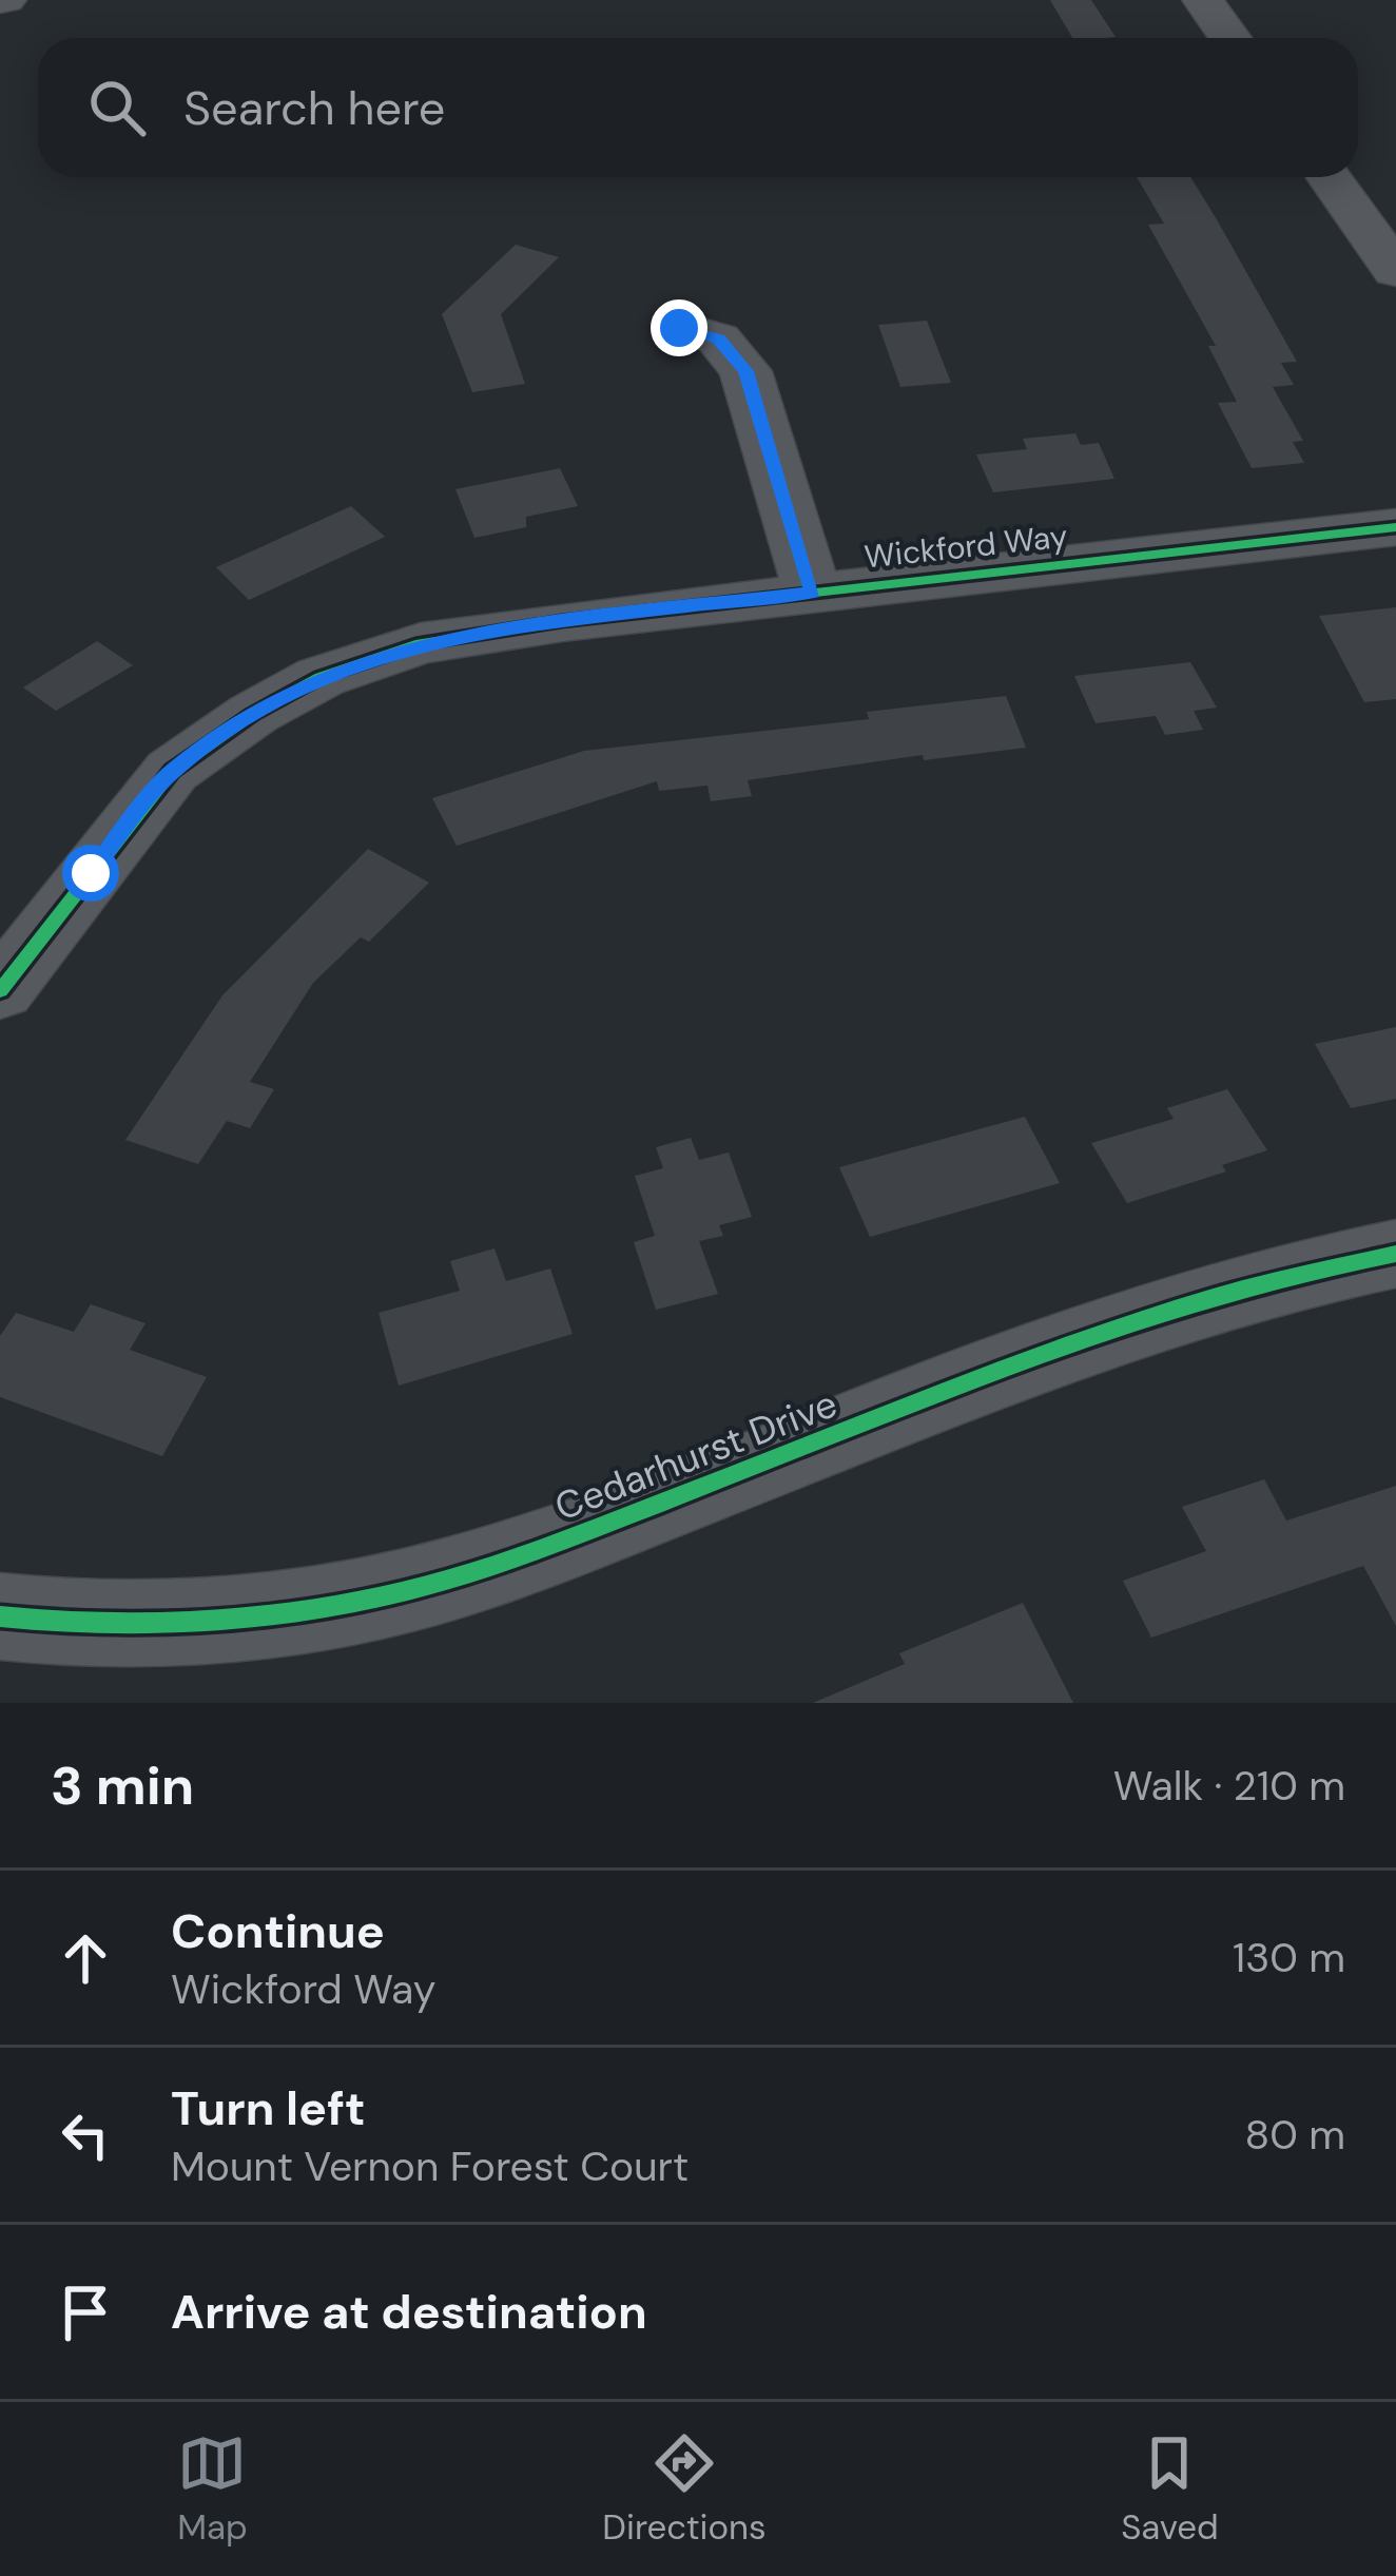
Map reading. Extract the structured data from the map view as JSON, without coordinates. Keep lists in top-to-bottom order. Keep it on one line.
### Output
{"streets":{"street":["Wickford Way","Cedarhurst Drive"]},"page":{"search":"Search here","heading":["3 min","Walk · 210 m"],"list":[["Continue","Wickford Way","130 m"],["Turn left","Mount Vernon Forest Court","80 m"],"Arrive at destination"],"nav":["Map","Directions","Saved"]}}
